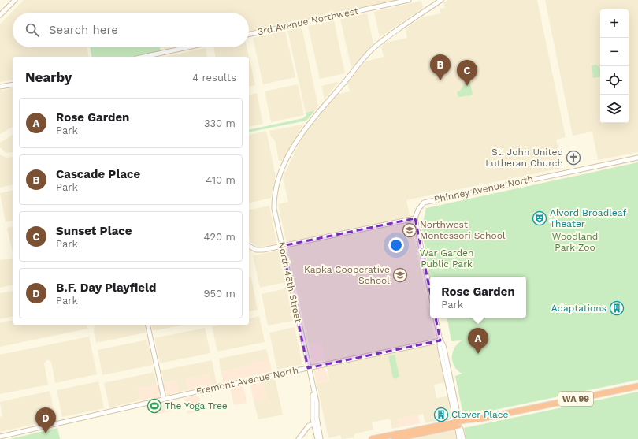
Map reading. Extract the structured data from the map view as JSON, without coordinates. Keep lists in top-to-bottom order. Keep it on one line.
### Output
{"streets":{"highway":["WA 99"],"street":["3rd Avenue Northwest","Phinney Avenue North","North 46th Street","Fremont Avenue North"]},"crossings":[["North 46th Street","Fremont Avenue North"]],"parks":["Woodland Park Zoo","War Garden Public Park"],"places":{"church":["St. John United Lutheran Church"],"theatre":["Alvord Broadleaf Theater"],"school or university":["Northwest Montessori School","Kapka Cooperative School"],"building":["Adaptations","Clover Place"],"sports":["The Yoga Tree"]},"page":{"map_buttons":["+","−"],"search":"Search here","pins":["B","C","A","D"],"heading":["Nearby","4 results"],"list":[{"mark":"A","name":"Rose Garden","note":"Park","value":"330 m"},{"mark":"B","name":"Cascade Place","note":"Park","value":"410 m"},{"mark":"C","name":"Sunset Place","note":"Park","value":"420 m"},{"mark":"D","name":"B.F. Day Playfield","note":"Park","value":"950 m"}],"popup":["Rose Garden","Park"]}}
